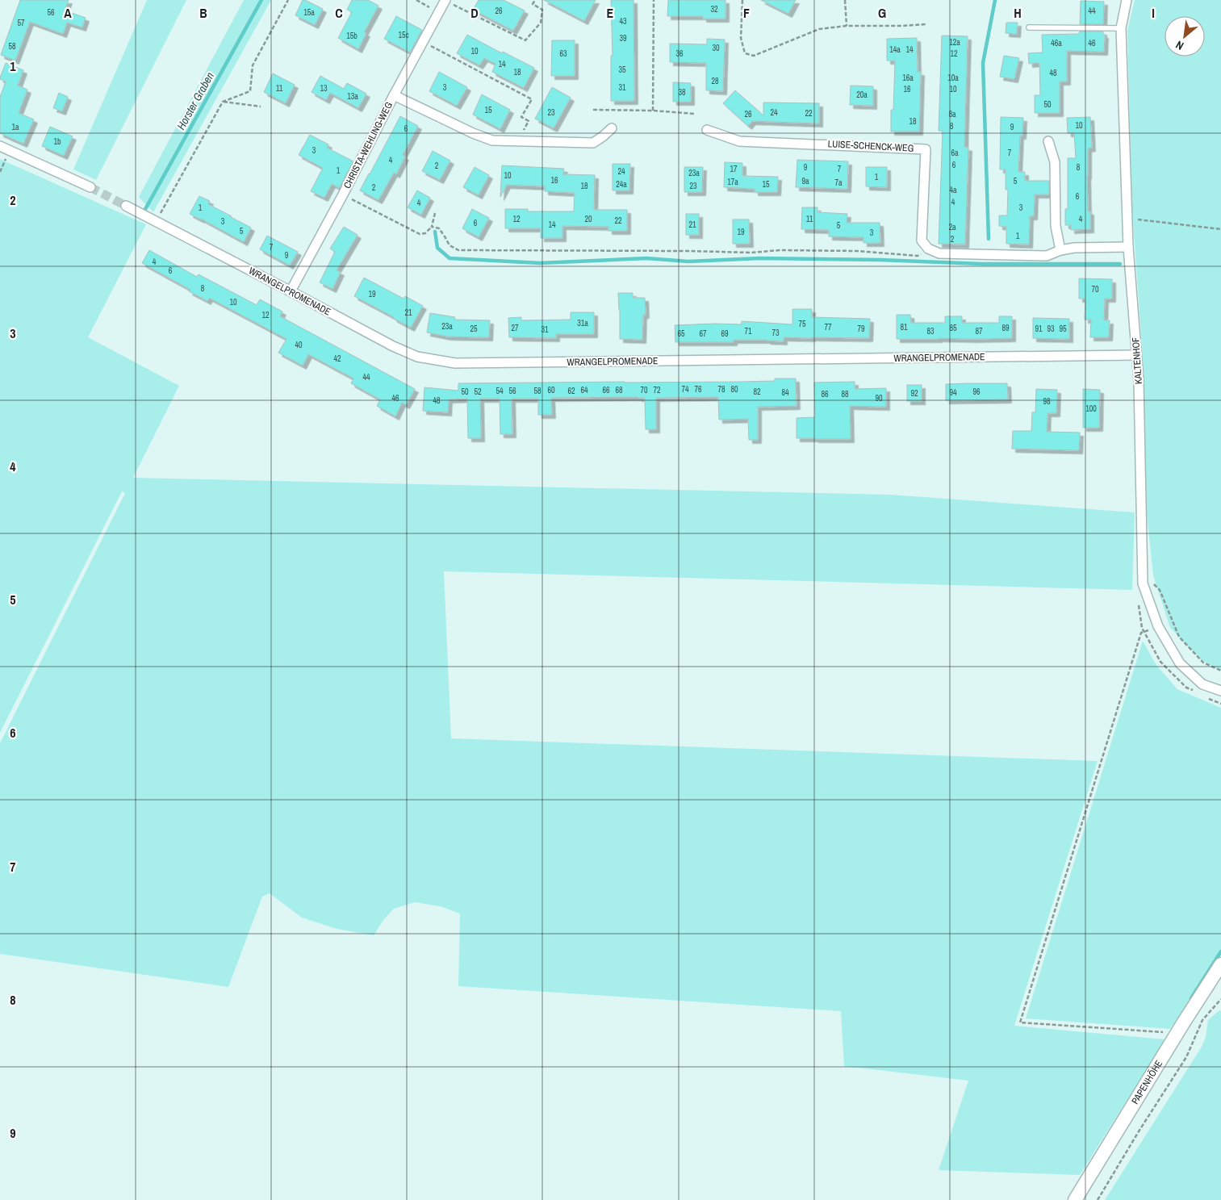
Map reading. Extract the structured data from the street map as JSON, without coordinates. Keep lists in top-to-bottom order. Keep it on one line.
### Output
{"streets":{"main road":["PAPENHÖHE"],"street":["CHRISTA-WEHLING-WEG","LUISE-SCHENCK-WEG","WRANGELPROMENADE","KALTENHOF"]},"crossings":[["CHRISTA-WEHLING-WEG","WRANGELPROMENADE"],["WRANGELPROMENADE","KALTENHOF"]],"water":["Horster Graben"],"house_numbers":["32","26","44","56","15a","43","57","15c","15b","39","12a","46a","46","58","30","14a","14","10","63","36","12","14","35","18","48","16a","10a","28","3","31","11","13","16","10","38","20a","13a","50","15","23","24","22","26","8a","18","10","8","1a","9","6","1b","3","6a","7","4","6","2","9","8","17","7","1","24","23a","10","1","16","9a","5","17a","7a","24a","15","18","23","2","4a","6","4","4","1","3","12","20","11","4","22","3","6","14","21","5","2a","5","19","3","1","2","7","9","4","6","8","70","19","10","21","12","31a","75","23a","77","81","27","85","89","25","79","91","93","95","31","71","83","87","73","65","67","69","40","42","44","74","76","78","80","60","64","66","68","70","72","54","56","58","62","50","52","82","96","84","94","92","86","88","46","90","48","98","100"],"north":"bottom left","grid":{"columns":["A","B","C","D","E","F","G","H","I"],"rows":["1","2","3","4","5","6","7","8","9"]}}
